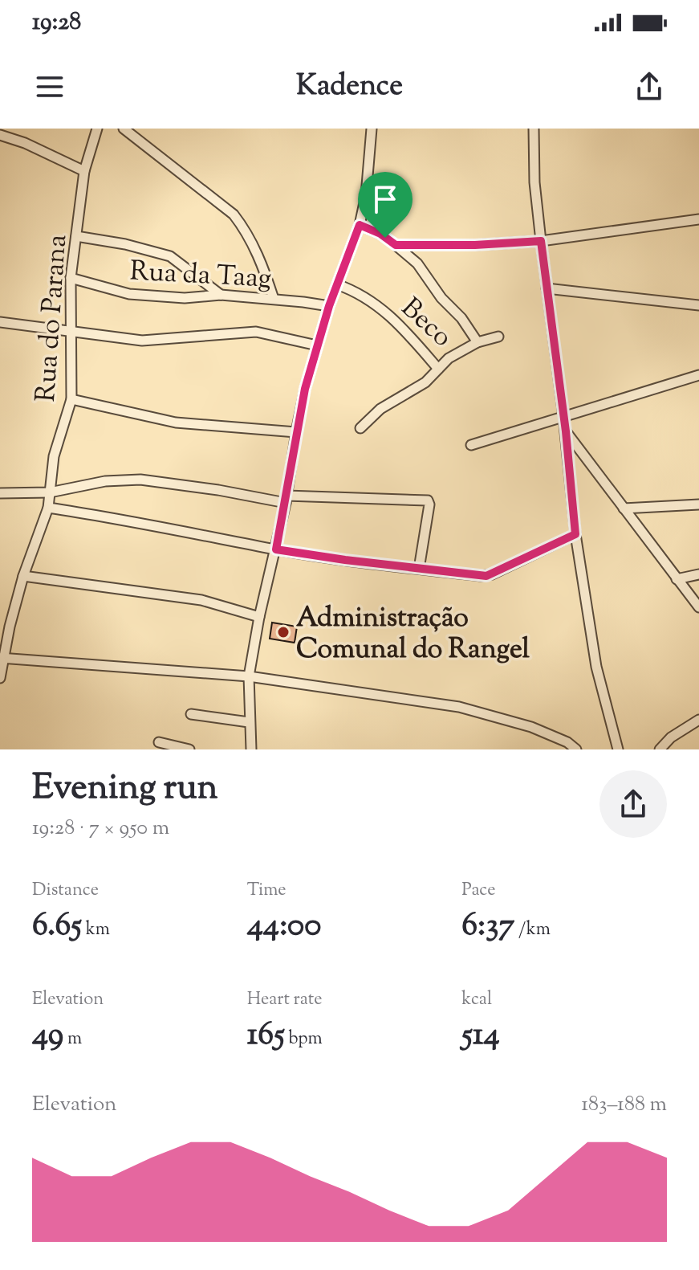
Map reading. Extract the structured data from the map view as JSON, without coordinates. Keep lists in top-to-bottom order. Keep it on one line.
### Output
{"streets":{"street":["Rua da Taag","Rua do Parana","Beco"]},"crossings":[["Rua da Taag","Rua do Parana"]],"places":["Administração Comunal do Rangel"],"page":{"status":"19:28","header":"Kadence","heading":["Evening run","19:28 · 7 × 950 m"],"stats":[["Distance","6.65 km"],["Time","44:00"],["Pace","6:37 /km"],["Elevation","49 m"],["Heart rate","165 bpm"],["kcal","514"]],"chart":["Elevation","183–188 m"]}}
